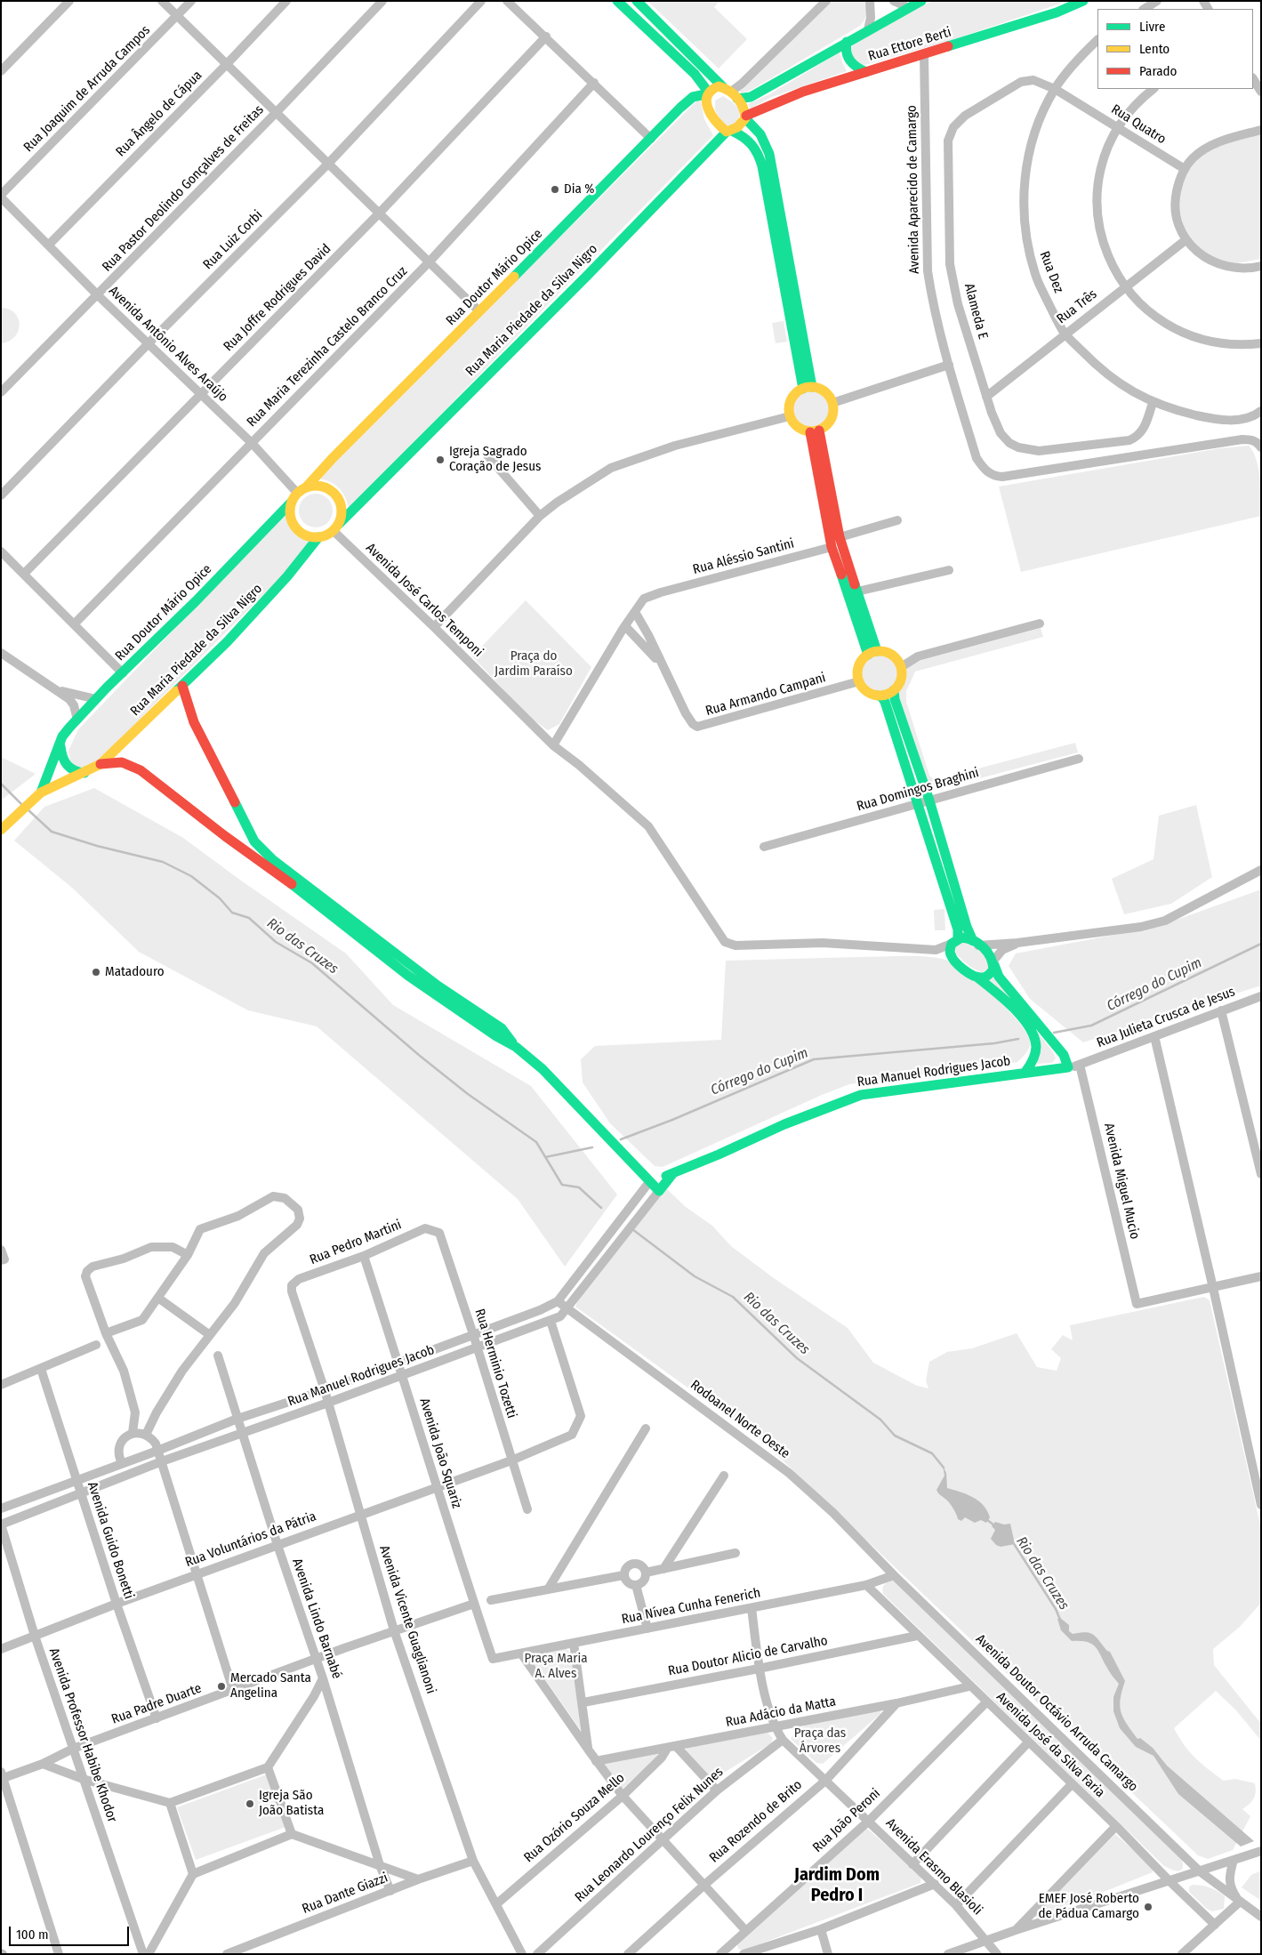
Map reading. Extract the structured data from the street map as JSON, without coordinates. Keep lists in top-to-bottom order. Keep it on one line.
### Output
{"streets":{"street":["Rua Ettore Berti","Rua Joaquim de Arruda Campos","Rua Ângelo de Cápua","Rua Quatro","Rua Pastor Deolindo Gonçalves de Freitas","Avenida Aparecido de Camargo","Rua Luiz Corbi","Rua Dez","Rua Doutor Mário Opice","Rua Joffre Rodrigues David","Rua Três","Rua Maria Piedade da Silva Nigro","Alameda E","Avenida Antônio Alves Araújo","Rua Maria Terezinha Castelo Branco Cruz","Rua Aléssio Santini","Avenida José Carlos Temponi","Rua Armando Campani","Rua Domingos Braghini","Rua Julieta Crusca de Jesus","Rua Manuel Rodrigues Jacob","Avenida Miguel Mucio","Rua Pedro Martini","Rua Herminio Tozetti","Rodoanel Norte Oeste","Avenida João Squariz","Rua Voluntários da Pátria","Avenida Guido Bonetti","Rua Nívea Cunha Fenerich","Avenida Lindo Barnabé","Avenida Vicente Guaglianoni","Rua Doutor Alicio de Carvalho","Rua Padre Duarte","Rua Adácio da Matta","Avenida Doutor Octávio Arruda Camargo","Avenida Professor Habibe Khodor","Avenida José da Silva Faria","Rua Ozório Souza Mello","Rua João Peroni","Rua Rozendo de Brito","Rua Leonardo Lourenço Felix Nunes","Avenida Erasmo Blasioli","Rua Dante Giazzi"]},"crossings":[["Rua Ettore Berti","Avenida Aparecido de Camargo"],["Rua Ettore Berti","Rua Doutor Mário Opice"],["Rua Ettore Berti","Rua Maria Piedade da Silva Nigro"],["Rua Joaquim de Arruda Campos","Avenida Antônio Alves Araújo"],["Rua Ângelo de Cápua","Avenida Antônio Alves Araújo"],["Rua Quatro","Rua Dez"],["Rua Quatro","Alameda E"],["Rua Pastor Deolindo Gonçalves de Freitas","Avenida Antônio Alves Araújo"],["Rua Luiz Corbi","Avenida Antônio Alves Araújo"],["Rua Dez","Rua Três"],["Rua Dez","Alameda E"],["Rua Doutor Mário Opice","Rua Maria Piedade da Silva Nigro"],["Rua Doutor Mário Opice","Avenida Antônio Alves Araújo"],["Rua Doutor Mário Opice","Avenida José Carlos Temponi"],["Rua Joffre Rodrigues David","Avenida Antônio Alves Araújo"],["Rua Três","Alameda E"],["Rua Maria Piedade da Silva Nigro","Avenida Antônio Alves Araújo"],["Rua Maria Piedade da Silva Nigro","Avenida José Carlos Temponi"],["Avenida Antônio Alves Araújo","Rua Maria Terezinha Castelo Branco Cruz"],["Avenida Antônio Alves Araújo","Avenida José Carlos Temponi"],["Rua Aléssio Santini","Avenida José Carlos Temponi"],["Rua Aléssio Santini","Rua Armando Campani"],["Rua Julieta Crusca de Jesus","Rua Manuel Rodrigues Jacob"],["Rua Julieta Crusca de Jesus","Avenida Miguel Mucio"],["Rua Manuel Rodrigues Jacob","Avenida Miguel Mucio"],["Rua Manuel Rodrigues Jacob","Rua Herminio Tozetti"],["Rua Manuel Rodrigues Jacob","Rodoanel Norte Oeste"],["Rua Manuel Rodrigues Jacob","Avenida João Squariz"],["Rua Manuel Rodrigues Jacob","Rua Voluntários da Pátria"],["Rua Manuel Rodrigues Jacob","Avenida Guido Bonetti"],["Rua Manuel Rodrigues Jacob","Avenida Lindo Barnabé"],["Rua Manuel Rodrigues Jacob","Avenida Vicente Guaglianoni"],["Rua Manuel Rodrigues Jacob","Avenida Professor Habibe Khodor"],["Rua Pedro Martini","Rua Herminio Tozetti"],["Rua Pedro Martini","Avenida João Squariz"],["Rua Pedro Martini","Avenida Vicente Guaglianoni"],["Rua Herminio Tozetti","Rua Voluntários da Pátria"],["Rodoanel Norte Oeste","Rua Nívea Cunha Fenerich"],["Rodoanel Norte Oeste","Avenida Doutor Octávio Arruda Camargo"],["Avenida João Squariz","Rua Voluntários da Pátria"],["Avenida João Squariz","Rua Nívea Cunha Fenerich"],["Avenida João Squariz","Rua Padre Duarte"],["Rua Voluntários da Pátria","Avenida Guido Bonetti"],["Rua Voluntários da Pátria","Avenida Lindo Barnabé"],["Rua Voluntários da Pátria","Avenida Vicente Guaglianoni"],["Rua Voluntários da Pátria","Avenida Professor Habibe Khodor"],["Avenida Guido Bonetti","Rua Padre Duarte"],["Rua Nívea Cunha Fenerich","Avenida Doutor Octávio Arruda Camargo"],["Rua Nívea Cunha Fenerich","Avenida José da Silva Faria"],["Rua Nívea Cunha Fenerich","Avenida Erasmo Blasioli"],["Avenida Lindo Barnabé","Rua Padre Duarte"],["Avenida Lindo Barnabé","Rua Dante Giazzi"],["Avenida Vicente Guaglianoni","Rua Padre Duarte"],["Avenida Vicente Guaglianoni","Rua Ozório Souza Mello"],["Avenida Vicente Guaglianoni","Rua Dante Giazzi"],["Rua Doutor Alicio de Carvalho","Avenida José da Silva Faria"],["Rua Doutor Alicio de Carvalho","Avenida Erasmo Blasioli"],["Rua Padre Duarte","Avenida Professor Habibe Khodor"],["Rua Adácio da Matta","Avenida José da Silva Faria"],["Rua Adácio da Matta","Rua Ozório Souza Mello"],["Rua Adácio da Matta","Rua Rozendo de Brito"],["Rua Adácio da Matta","Avenida Erasmo Blasioli"],["Avenida José da Silva Faria","Rua João Peroni"],["Rua João Peroni","Avenida Erasmo Blasioli"],["Rua Rozendo de Brito","Avenida Erasmo Blasioli"],["Rua Leonardo Lourenço Felix Nunes","Avenida Erasmo Blasioli"]],"districts":["Jardim Dom Pedro I"],"water":["Rio das Cruzes","Córrego do Cupim"],"parks":["Praça do Jardim Paraíso","Praça Maria A. Alves","Praça das Árvores"],"places":["Dia %","Igreja Sagrado Coração de Jesus","Matadouro","Mercado Santa Angelina","Igreja São João Batista","EMEF José Roberto de Pádua Camargo"],"legend":["Livre","Lento","Parado"],"scale_bar":"100 m"}
